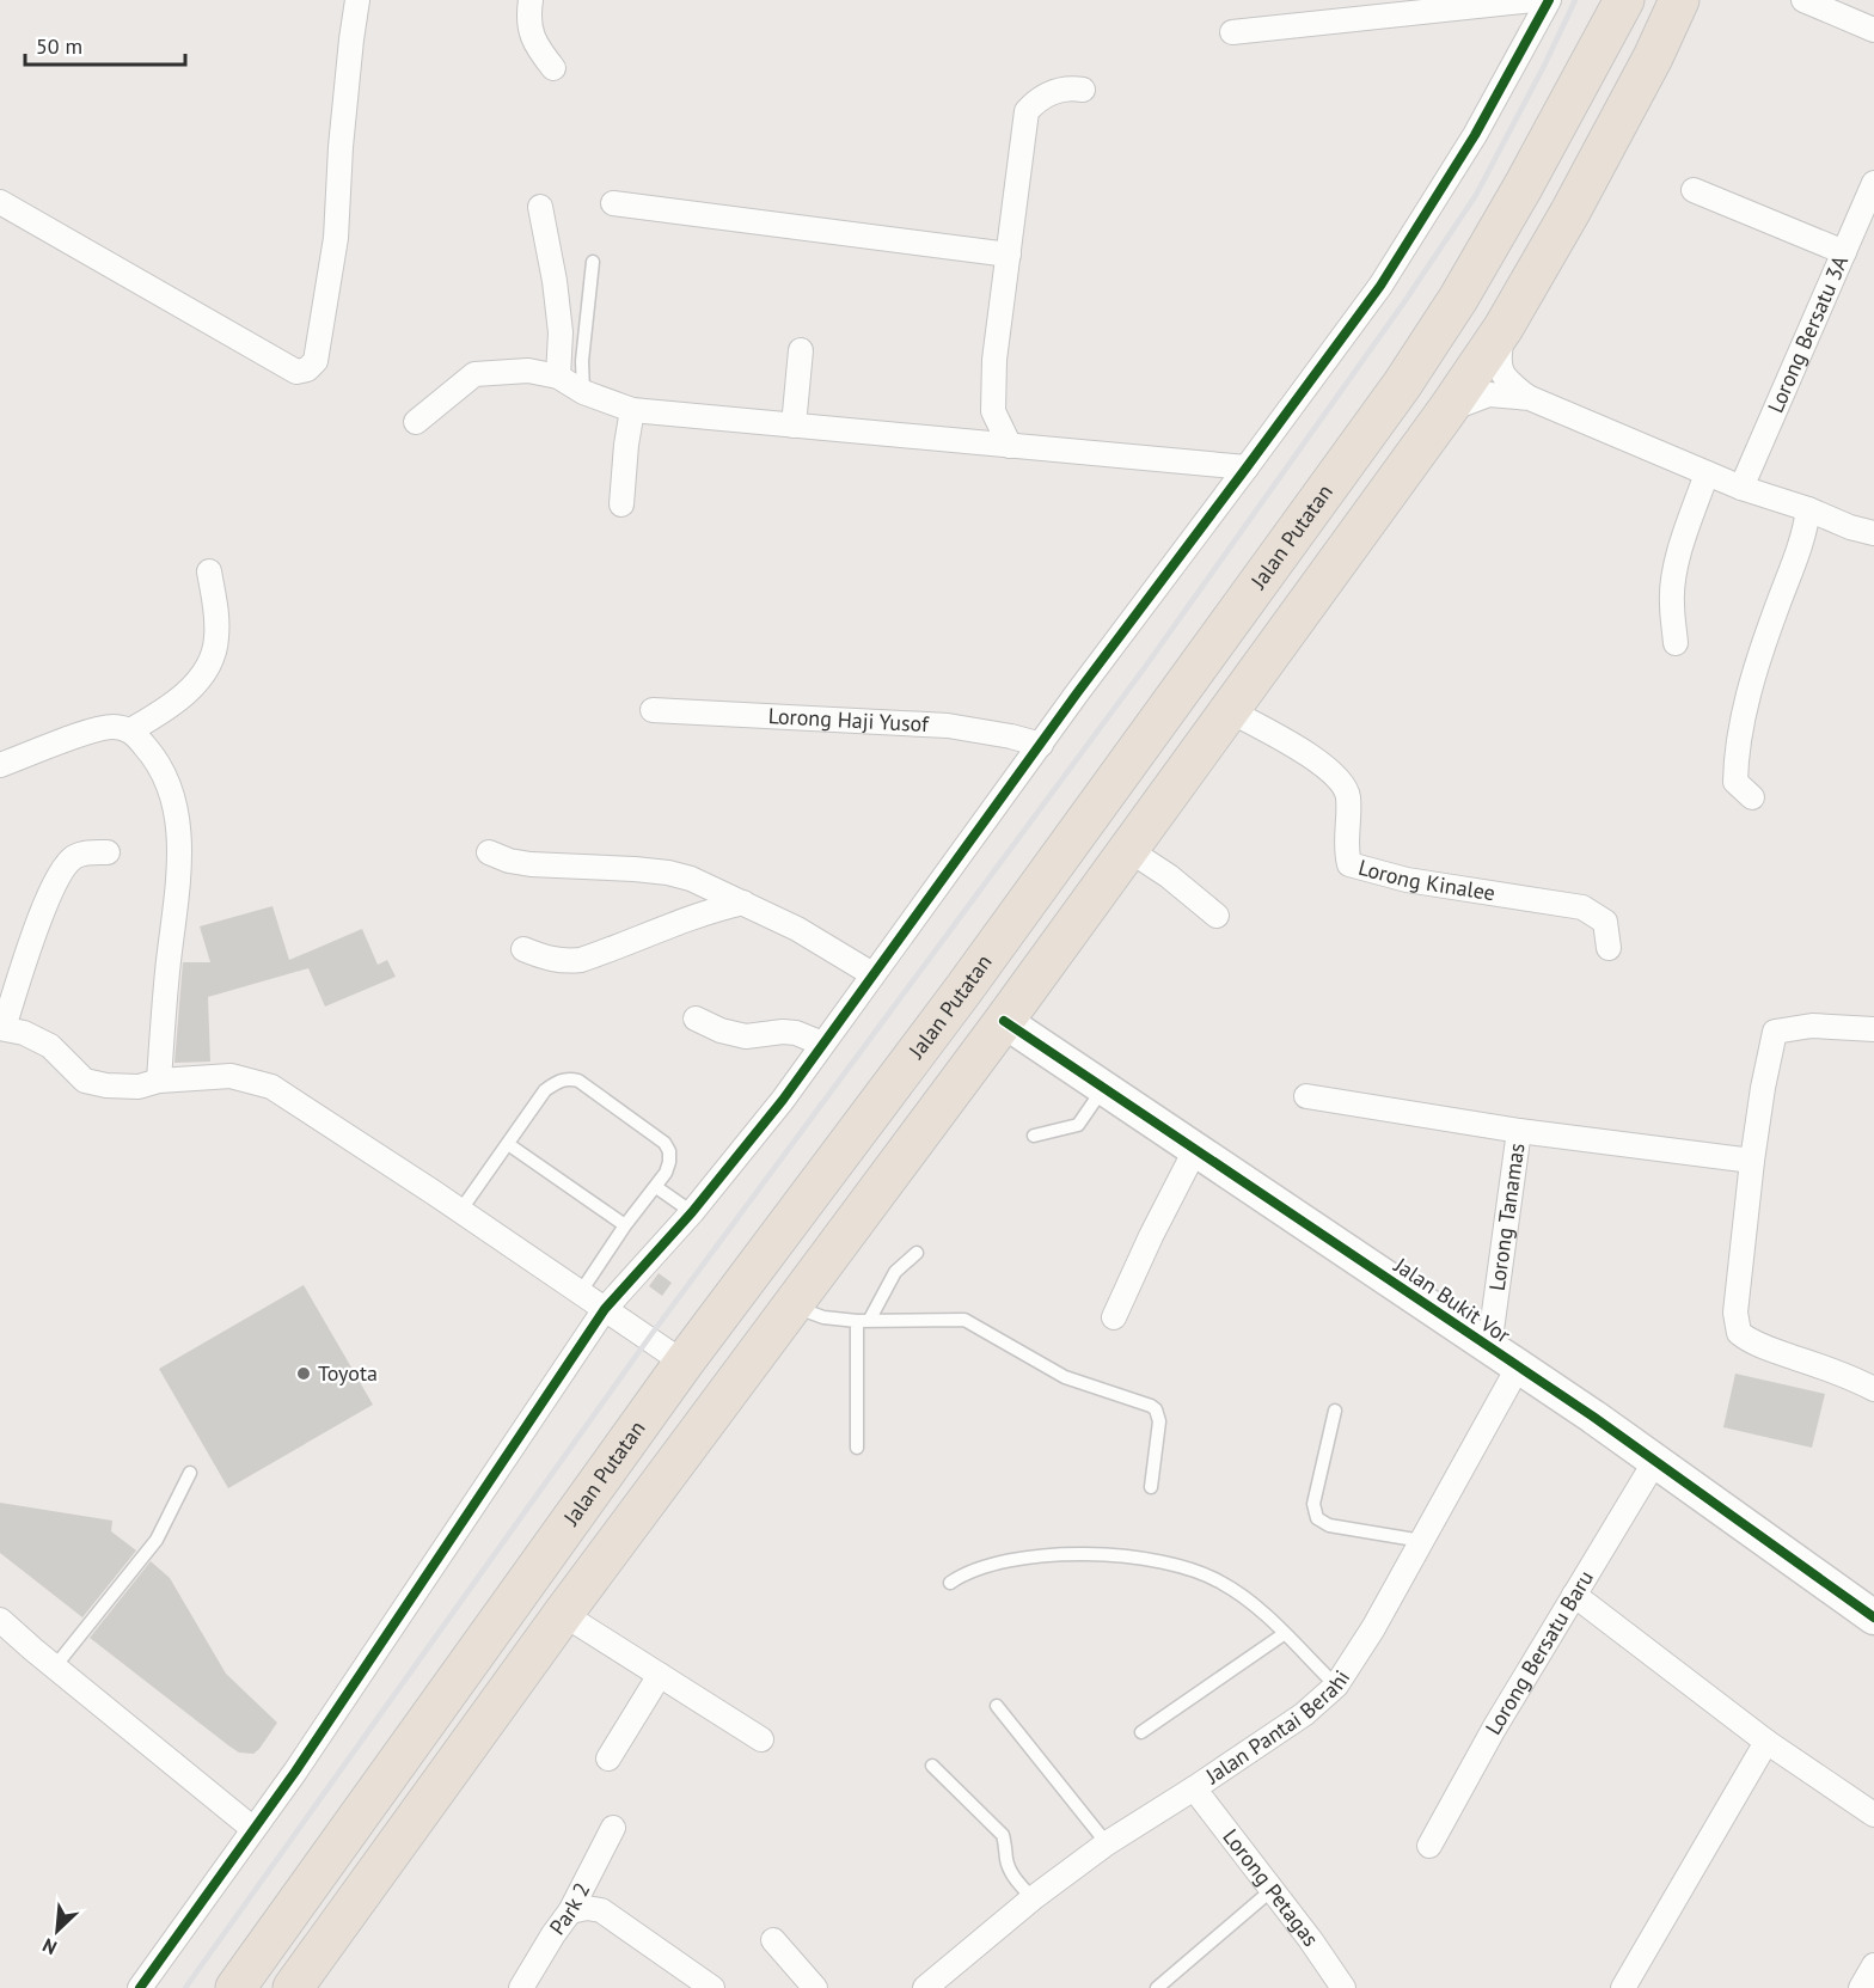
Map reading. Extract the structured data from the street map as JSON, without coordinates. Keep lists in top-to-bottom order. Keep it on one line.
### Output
{"streets":{"highway":["Jalan Putatan"],"street":["Lorong Bersatu 3A","Lorong Haji Yusof","Lorong Kinalee","Lorong Tanamas","Jalan Bukit Vor","Lorong Bersatu Baru","Jalan Pantai Berahi","Lorong Petagas","Park 2"]},"crossings":[["Lorong Tanamas","Jalan Bukit Vor"],["Jalan Bukit Vor","Lorong Bersatu Baru"],["Jalan Bukit Vor","Jalan Pantai Berahi"],["Jalan Pantai Berahi","Lorong Petagas"]],"places":["Toyota"],"scale_bar":"50 m","north":"bottom left"}
